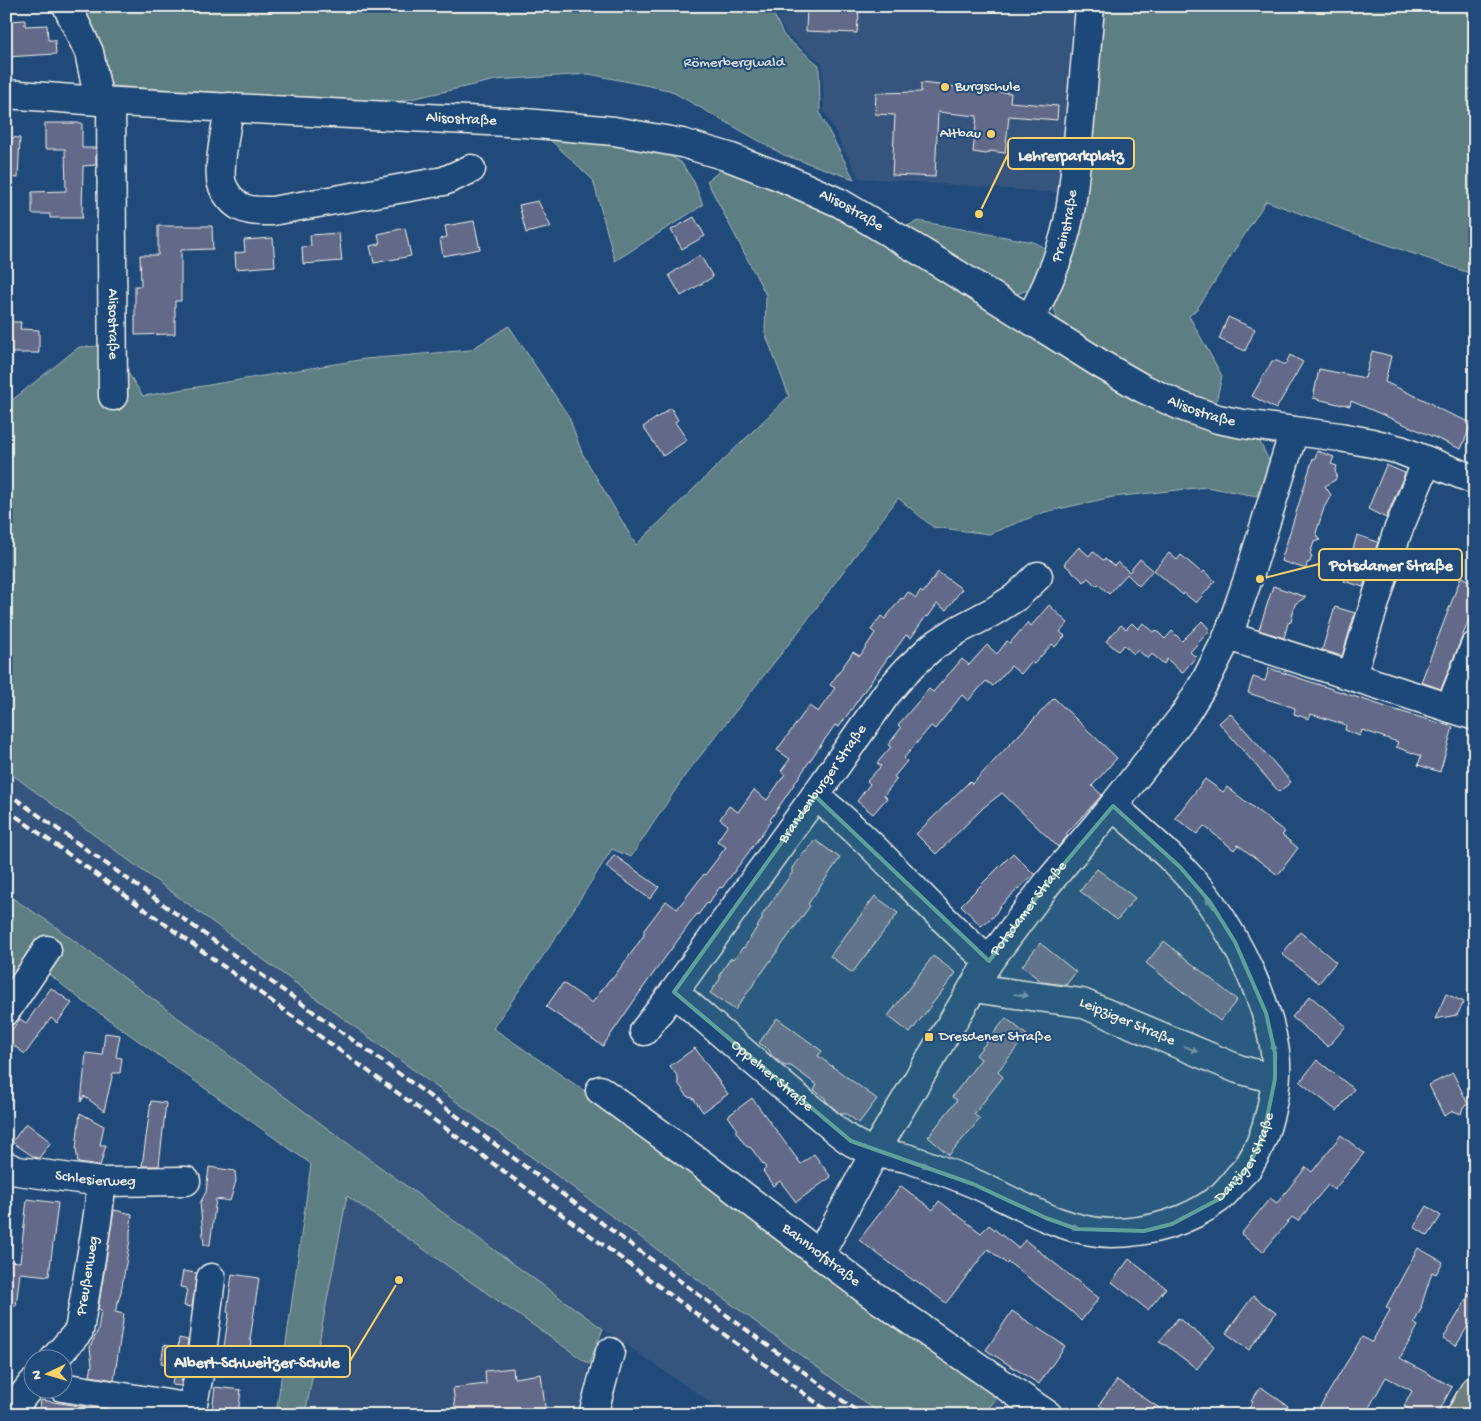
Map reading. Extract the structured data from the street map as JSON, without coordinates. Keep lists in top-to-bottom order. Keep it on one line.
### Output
{"streets":{"street":["Alisostraße","Preinstraße","Brandenburger Straße","Potsdamer Straße","Leipziger Straße","Oppelner Straße","Danziger Straße","Schlesierweg","Bahnhofstraße","Preußenweg"]},"crossings":[["Alisostraße","Preinstraße"],["Alisostraße","Potsdamer Straße"],["Brandenburger Straße","Oppelner Straße"],["Potsdamer Straße","Leipziger Straße"],["Potsdamer Straße","Oppelner Straße"],["Potsdamer Straße","Danziger Straße"],["Potsdamer Straße","Bahnhofstraße"],["Leipziger Straße","Danziger Straße"],["Oppelner Straße","Danziger Straße"],["Schlesierweg","Preußenweg"]],"one_way":["Leipziger Straße"],"parks":["Römerbergwald"],"places":{"other":["Burgschule","Altbau","Lehrerparkplatz","Potsdamer Straße","Albert-Schweitzer-Schule"],"transit":["Dresdener Straße"]},"north":"left"}
